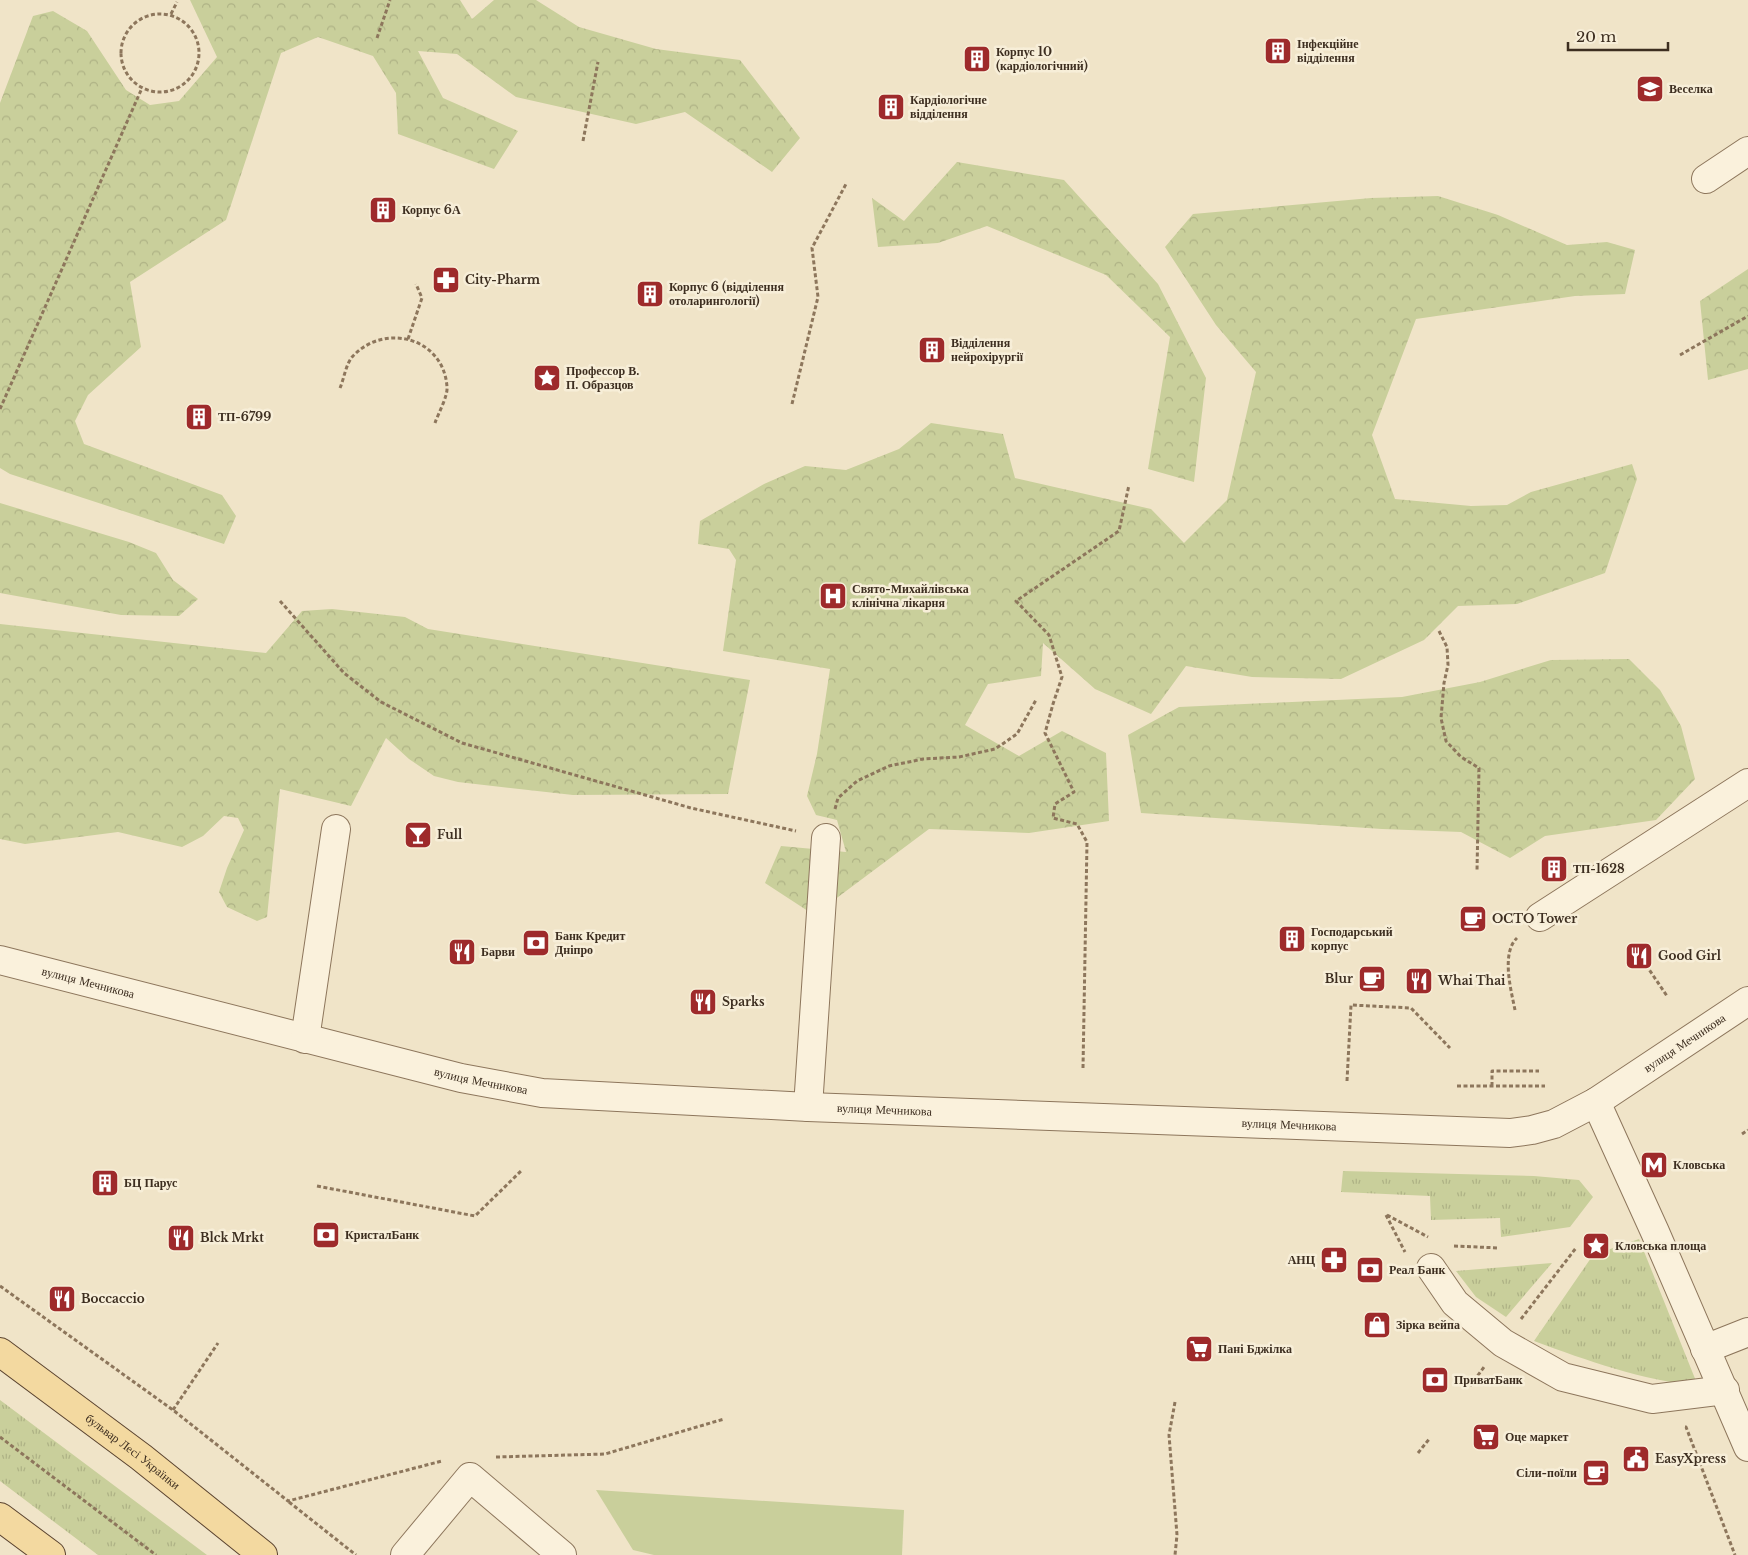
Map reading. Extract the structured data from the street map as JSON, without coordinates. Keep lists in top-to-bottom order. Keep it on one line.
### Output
{"streets":{"main road":["бульвар Лесі Українки"],"street":["вулиця Мечникова"]},"places":{"building":["Інфекційне відділення","Корпус 10 (кардіологічний)","Кардіологічне відділення","Корпус 6А","Корпус 6 (відділення отоларингології)","Відділення нейрохірургії","ТП-6799","ТП-1628","Господарський корпус","БЦ Парус"],"school or university":["Веселка"],"pharmacy":["City-Pharm","АНЦ"],"place":["Профессор В. П. Образцов","Кловська площа"],"hospital":["Свято-Михайлівська клінічна лікарня"],"bar":["Full"],"cafe":["OCTO Tower","Blur","Сіли-поїли"],"bank":["Банк Кредит Дніпро","КристалБанк","Реал Банк","ПриватБанк"],"restaurant":["Барви","Good Girl","Whai Thai","Sparks","Blck Mrkt","Boccaccio"],"metro station":["Кловська"],"shop":["Зірка вейпа"],"supermarket":["Пані Бджілка","Оце маркет"],"public building":["EasyXpress"]},"scale_bar":"20 m"}
